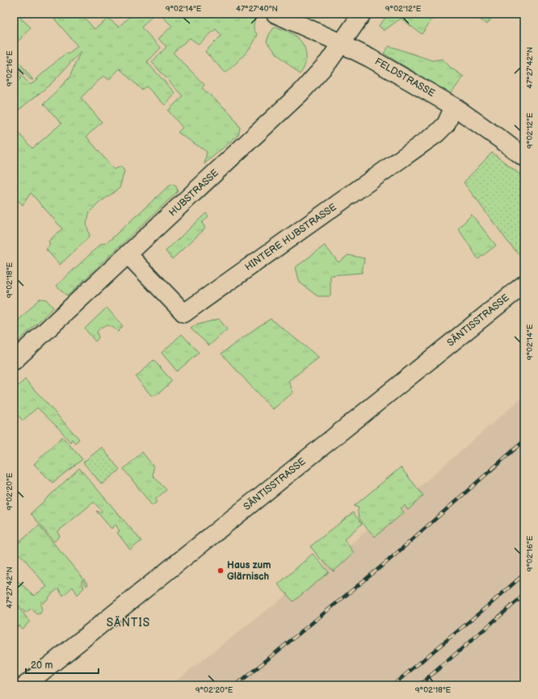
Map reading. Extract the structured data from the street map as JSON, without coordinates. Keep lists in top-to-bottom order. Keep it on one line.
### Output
{"streets":{"street":["FELDSTRASSE","HUBSTRASSE","HINTERE HUBSTRASSE","SÄNTISSTRASSE"]},"crossings":[["FELDSTRASSE","HUBSTRASSE"],["FELDSTRASSE","HINTERE HUBSTRASSE"],["HUBSTRASSE","HINTERE HUBSTRASSE"]],"districts":["SÄNTIS"],"places":["Haus zum Glärnisch"],"scale_bar":"20 m","coordinates":["9°02'14\"E","47°27'40\"N","9°02'12\"E","47°27'42\"N","9°02'16\"E","9°02'18\"E","9°02'20\"E"]}
